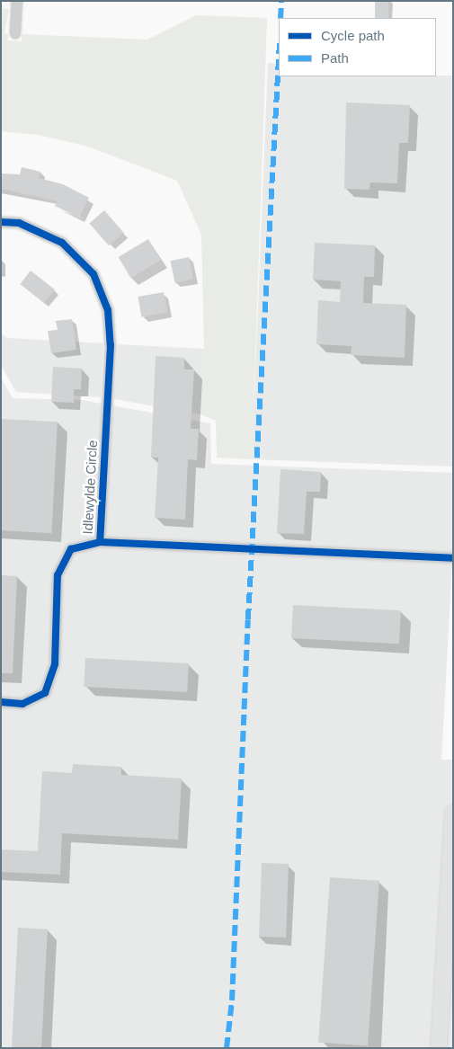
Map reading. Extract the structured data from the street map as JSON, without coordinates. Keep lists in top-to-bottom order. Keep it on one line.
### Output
{"streets":{"street":["Idlewylde Circle"]},"legend":["Cycle path","Path"]}
